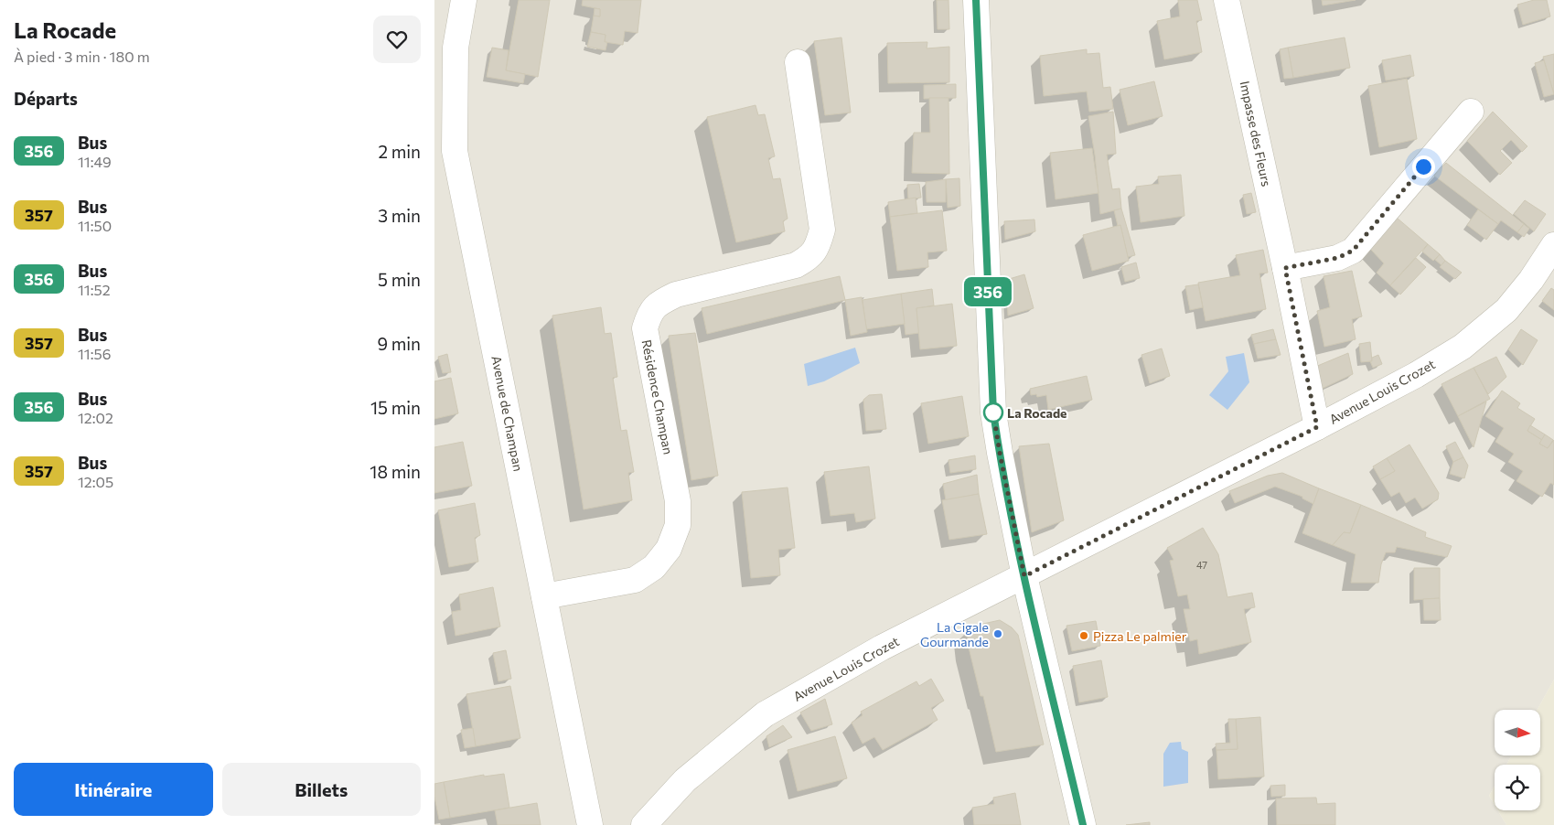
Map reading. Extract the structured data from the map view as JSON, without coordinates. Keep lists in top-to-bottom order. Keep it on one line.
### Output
{"streets":{"street":["Impasse des Fleurs","Avenue Louis Crozet","Résidence Champan","Avenue de Champan"]},"crossings":[["Impasse des Fleurs","Avenue Louis Crozet"],["Résidence Champan","Avenue de Champan"]],"places":["La Rocade","La Cigale Gourmande","Pizza Le palmier"],"lines":["bus line 356"],"house_numbers":["47"],"north":"right","page":{"heading":[["La Rocade","À pied · 3 min · 180 m"],"Départs"],"on_map":"356","list":[{"mark":"356","name":"Bus","note":"11:49","value":"2 min"},{"mark":"357","name":"Bus","note":"11:50","value":"3 min"},{"mark":"356","name":"Bus","note":"11:52","value":"5 min"},{"mark":"357","name":"Bus","note":"11:56","value":"9 min"},{"mark":"356","name":"Bus","note":"12:02","value":"15 min"},{"mark":"357","name":"Bus","note":"12:05","value":"18 min"}],"buttons":["Itinéraire","Billets"]}}
